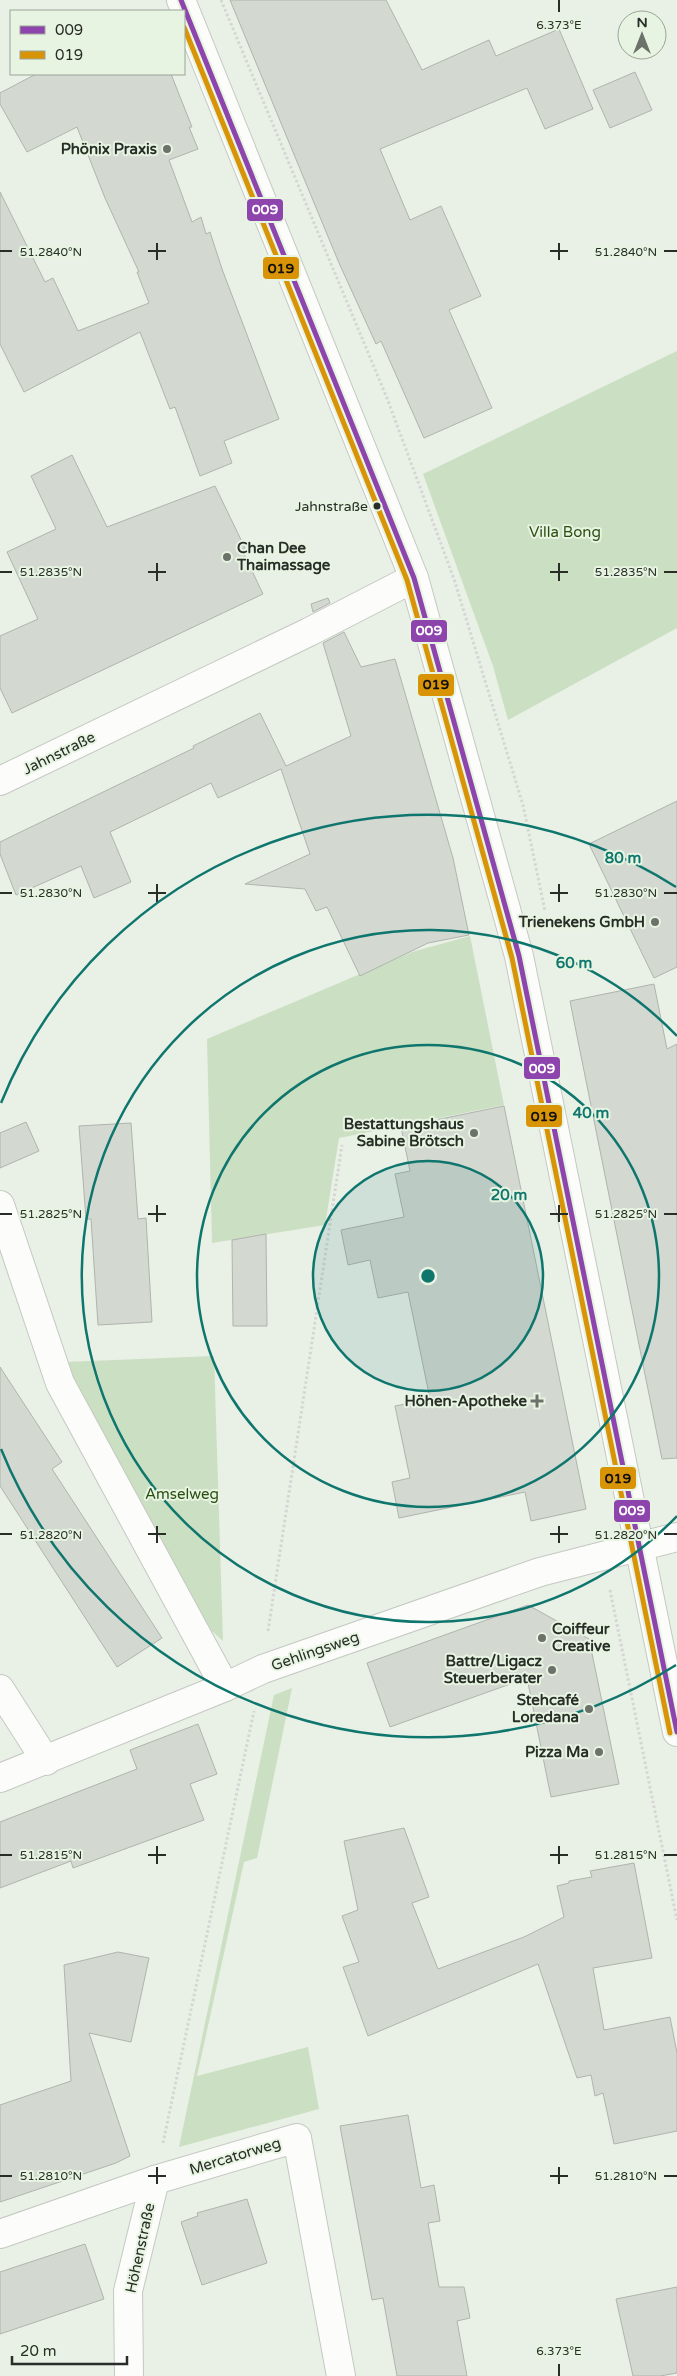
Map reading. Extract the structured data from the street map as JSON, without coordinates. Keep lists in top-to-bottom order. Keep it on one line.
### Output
{"streets":{"street":["Jahnstraße","Gehlingsweg","Mercatorweg","Höhenstraße"]},"crossings":[["Mercatorweg","Höhenstraße"]],"parks":["Villa Bong","Amselweg"],"places":{"other":["Phönix Praxis","Jahnstraße","Chan Dee Thaimassage","Trienekens GmbH","Bestattungshaus Sabine Brötsch","Coiffeur Creative","Battre/Ligacz Steuerberater","Stehcafé Loredana","Pizza Ma"],"health":["Höhen-Apotheke"]},"lines":["transit line 009","transit line 019"],"legend":["009","019"],"scale_bar":"20 m","north":"top","coordinates":["6.373°E","51.2840°N","51.2835°N","51.2830°N","51.2825°N","51.2820°N","51.2815°N","51.2810°N"],"rings":["80 m","60 m","40 m","20 m"]}
